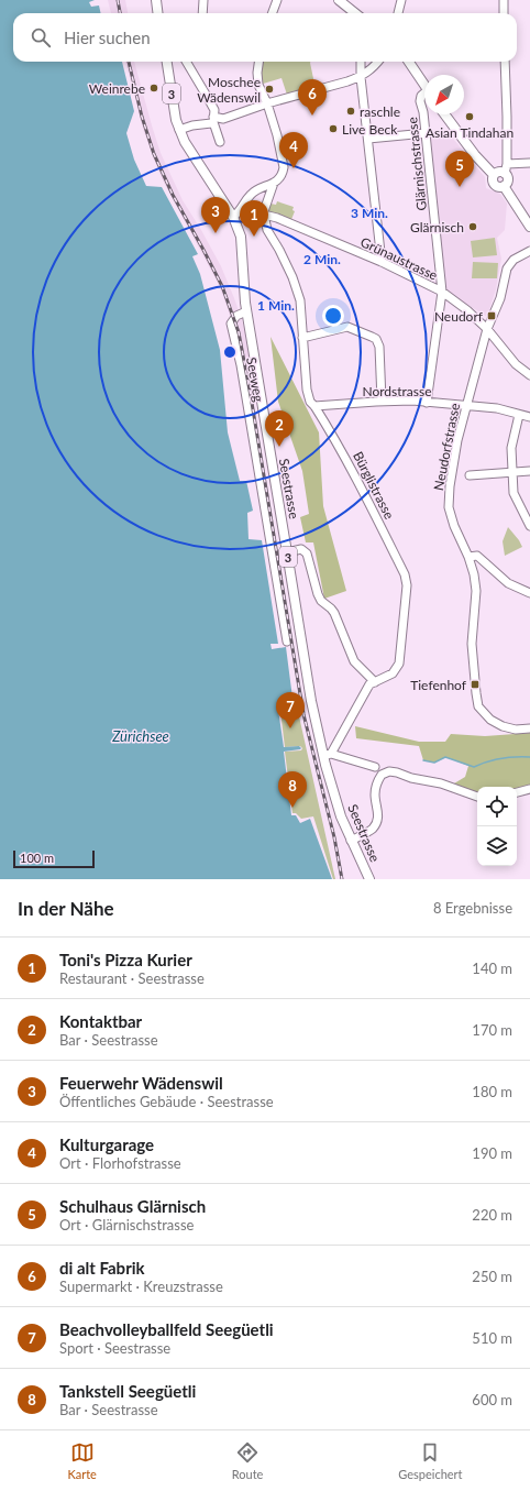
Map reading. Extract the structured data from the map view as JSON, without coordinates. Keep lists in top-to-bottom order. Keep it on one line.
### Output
{"streets":{"main road":["3","Seestrasse"],"street":["Glärnischstrasse","Grünaustrasse","Seeweg","Nordstrasse","Neudorfstrasse","Bürglistrasse"]},"crossings":[["Glärnischstrasse","Grünaustrasse"],["Glärnischstrasse","Nordstrasse"],["Grünaustrasse","Neudorfstrasse"],["Grünaustrasse","Bürglistrasse"],["Seeweg","Seestrasse"],["Nordstrasse","Neudorfstrasse"],["Nordstrasse","Bürglistrasse"],["Bürglistrasse","Seestrasse"]],"water":["Zürichsee"],"places":{"other":["Weinrebe","Moschee Wädenswil","raschle","Asian Tindahan","Live Beck","Glärnisch"],"transit":["Neudorf","Tiefenhof"]},"scale_bar":"100 m","north":"bottom left","page":{"search":"Hier suchen","pins":["6","4","5","3","1","2","7","8"],"scale":"100 m","heading":["In der Nähe","8 Ergebnisse"],"list":[{"mark":"1","name":"Toni's Pizza Kurier","note":"Restaurant · Seestrasse","value":"140 m"},{"mark":"2","name":"Kontaktbar","note":"Bar · Seestrasse","value":"170 m"},{"mark":"3","name":"Feuerwehr Wädenswil","note":"Öffentliches Gebäude · Seestrasse","value":"180 m"},{"mark":"4","name":"Kulturgarage","note":"Ort · Florhofstrasse","value":"190 m"},{"mark":"5","name":"Schulhaus Glärnisch","note":"Ort · Glärnischstrasse","value":"220 m"},{"mark":"6","name":"di alt Fabrik","note":"Supermarkt · Kreuzstrasse","value":"250 m"},{"mark":"7","name":"Beachvolleyballfeld Seegüetli","note":"Sport · Seestrasse","value":"510 m"},{"mark":"8","name":"Tankstell Seegüetli","note":"Bar · Seestrasse","value":"600 m"}],"nav":["Karte","Route","Gespeichert"]},"rings":["3 Min.","2 Min.","1 Min."]}
